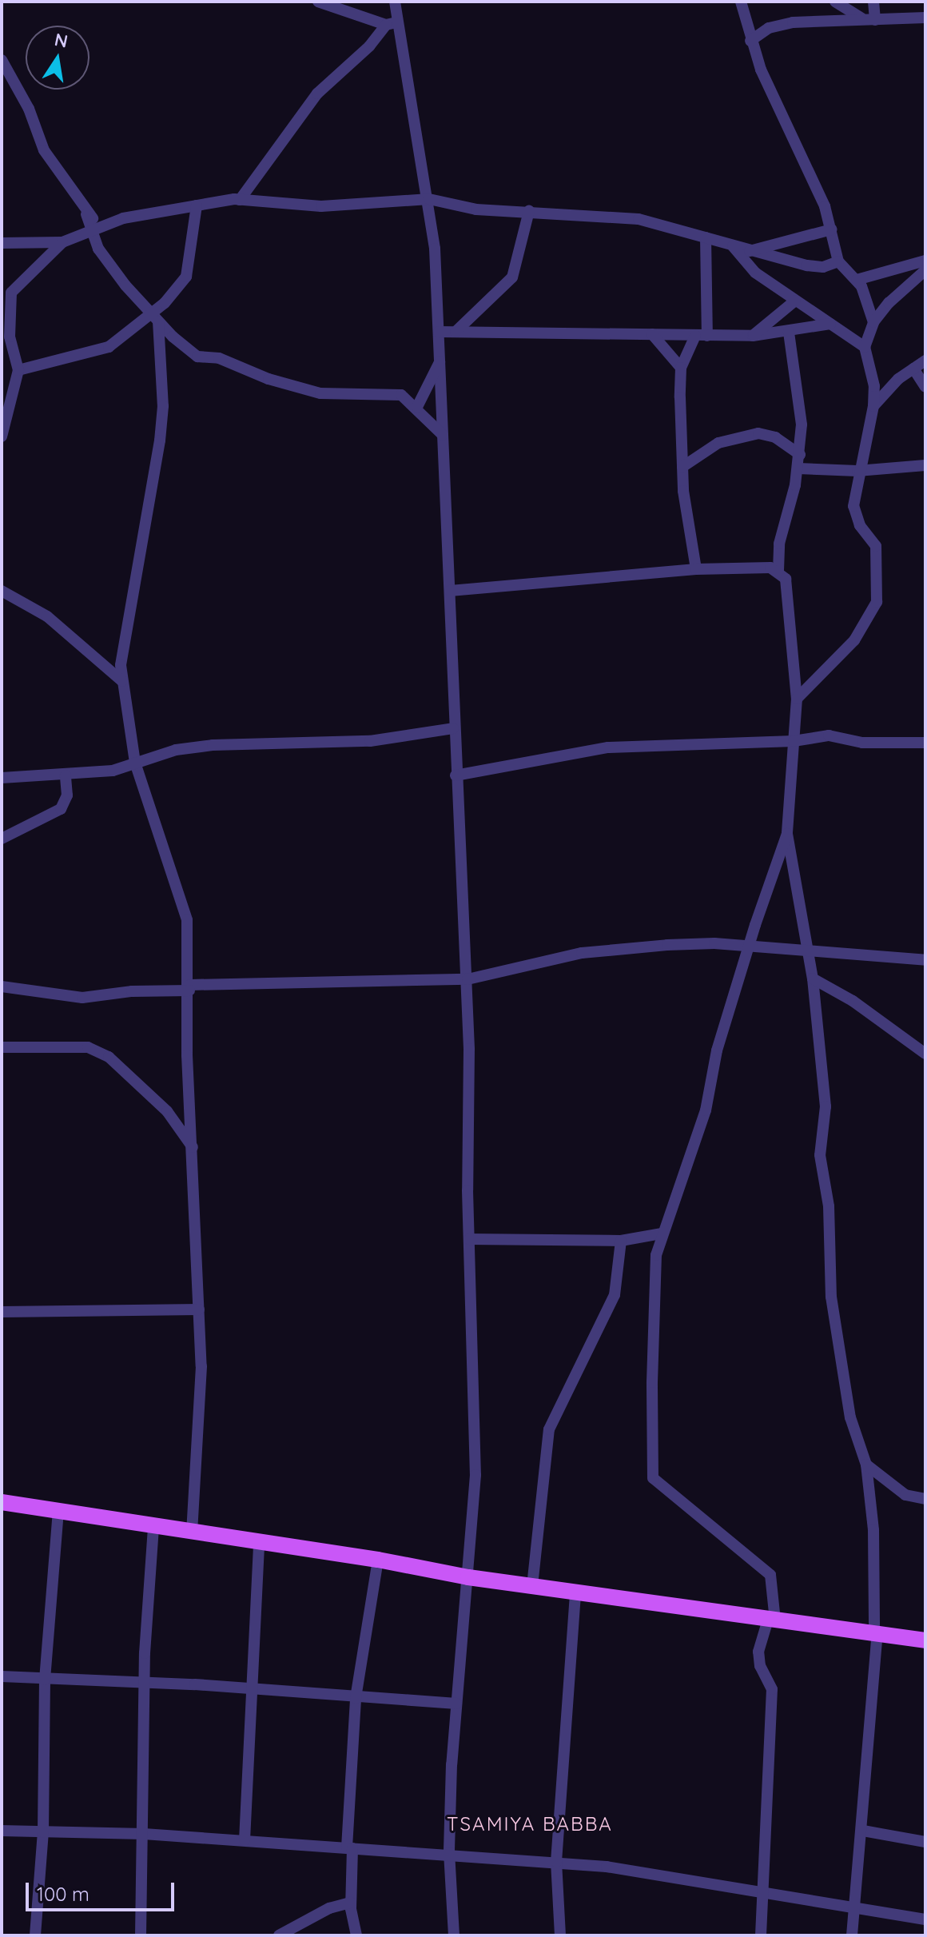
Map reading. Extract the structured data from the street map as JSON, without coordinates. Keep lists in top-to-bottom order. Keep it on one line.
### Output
{"districts":["TSAMIYA BABBA"],"scale_bar":"100 m","north":"top"}
